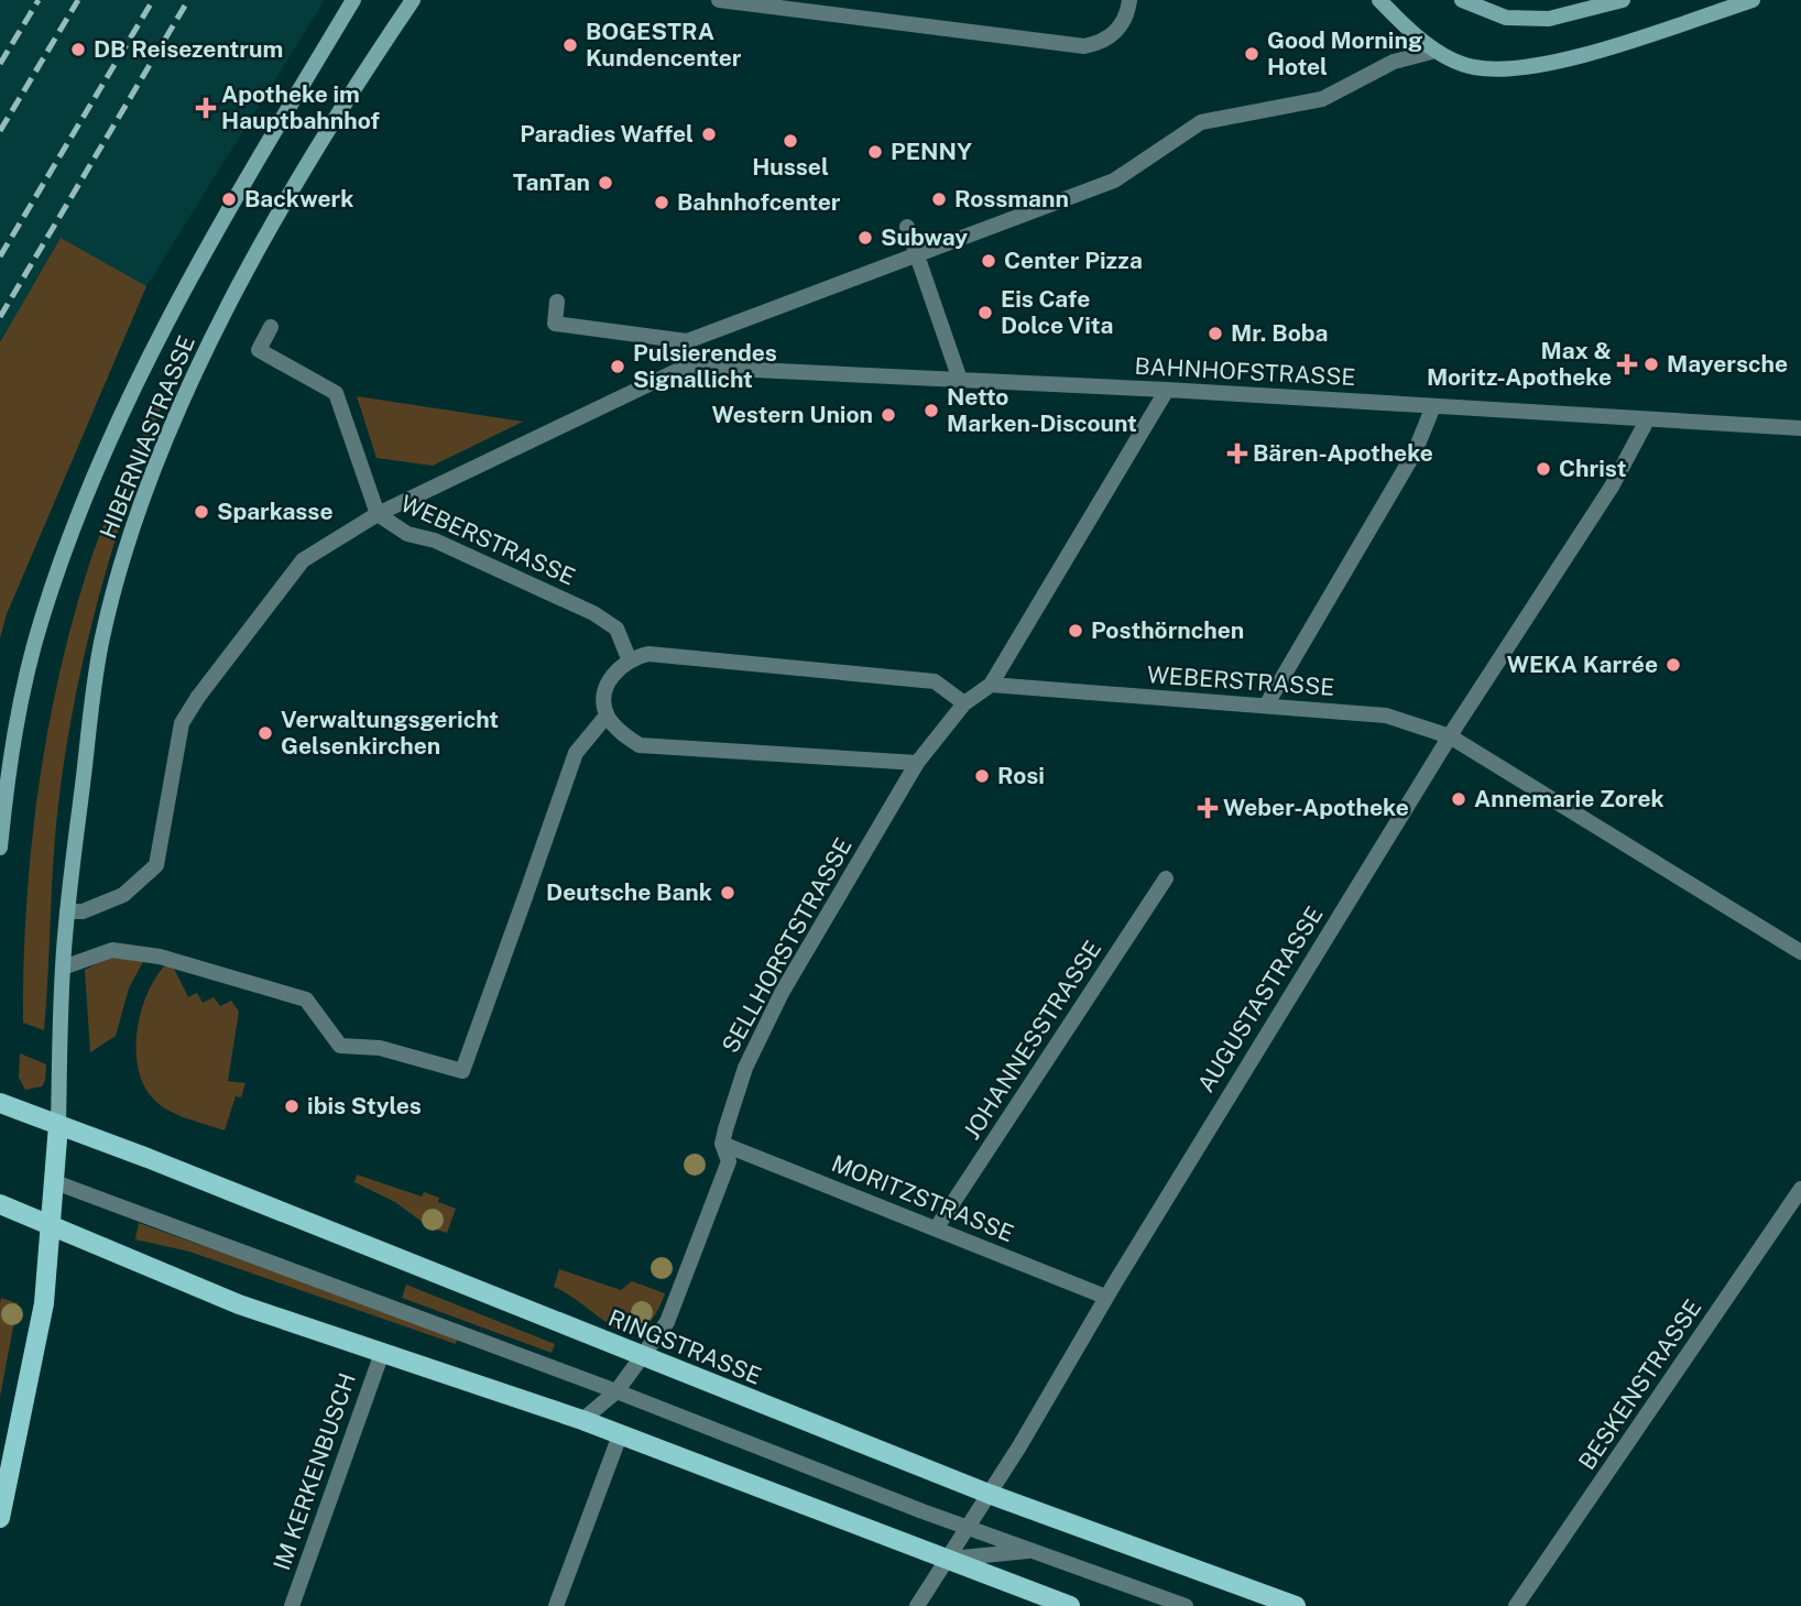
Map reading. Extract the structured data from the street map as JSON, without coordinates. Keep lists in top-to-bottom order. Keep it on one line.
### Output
{"streets":{"main road":["HIBERNIASTRASSE","RINGSTRASSE"],"street":["BAHNHOFSTRASSE","WEBERSTRASSE","SELLHORSTSTRASSE","AUGUSTASTRASSE","JOHANNESSTRASSE","MORITZSTRASSE","BESKENSTRASSE","IM KERKENBUSCH"]},"crossings":[["BAHNHOFSTRASSE","AUGUSTASTRASSE"],["HIBERNIASTRASSE","WEBERSTRASSE"],["HIBERNIASTRASSE","RINGSTRASSE"],["WEBERSTRASSE","AUGUSTASTRASSE"],["SELLHORSTSTRASSE","MORITZSTRASSE"],["SELLHORSTSTRASSE","RINGSTRASSE"],["AUGUSTASTRASSE","MORITZSTRASSE"],["AUGUSTASTRASSE","RINGSTRASSE"],["JOHANNESSTRASSE","MORITZSTRASSE"]],"places":{"other":["BOGESTRA Kundencenter","DB Reisezentrum","Good Morning Hotel","Paradies Waffel","Hussel","PENNY","TanTan","Backwerk","Rossmann","Bahnhofcenter","Subway","Center Pizza","Eis Cafe Dolce Vita","Mr. Boba","Mayersche","Pulsierendes Signallicht","Netto Marken-Discount","Western Union","Christ","Sparkasse","Posthörnchen","WEKA Karrée","Verwaltungsgericht Gelsenkirchen","Rosi","Annemarie Zorek","Deutsche Bank","ibis Styles"],"health":["Apotheke im Hauptbahnhof","Max & Moritz-Apotheke","Bären-Apotheke","Weber-Apotheke"]}}
